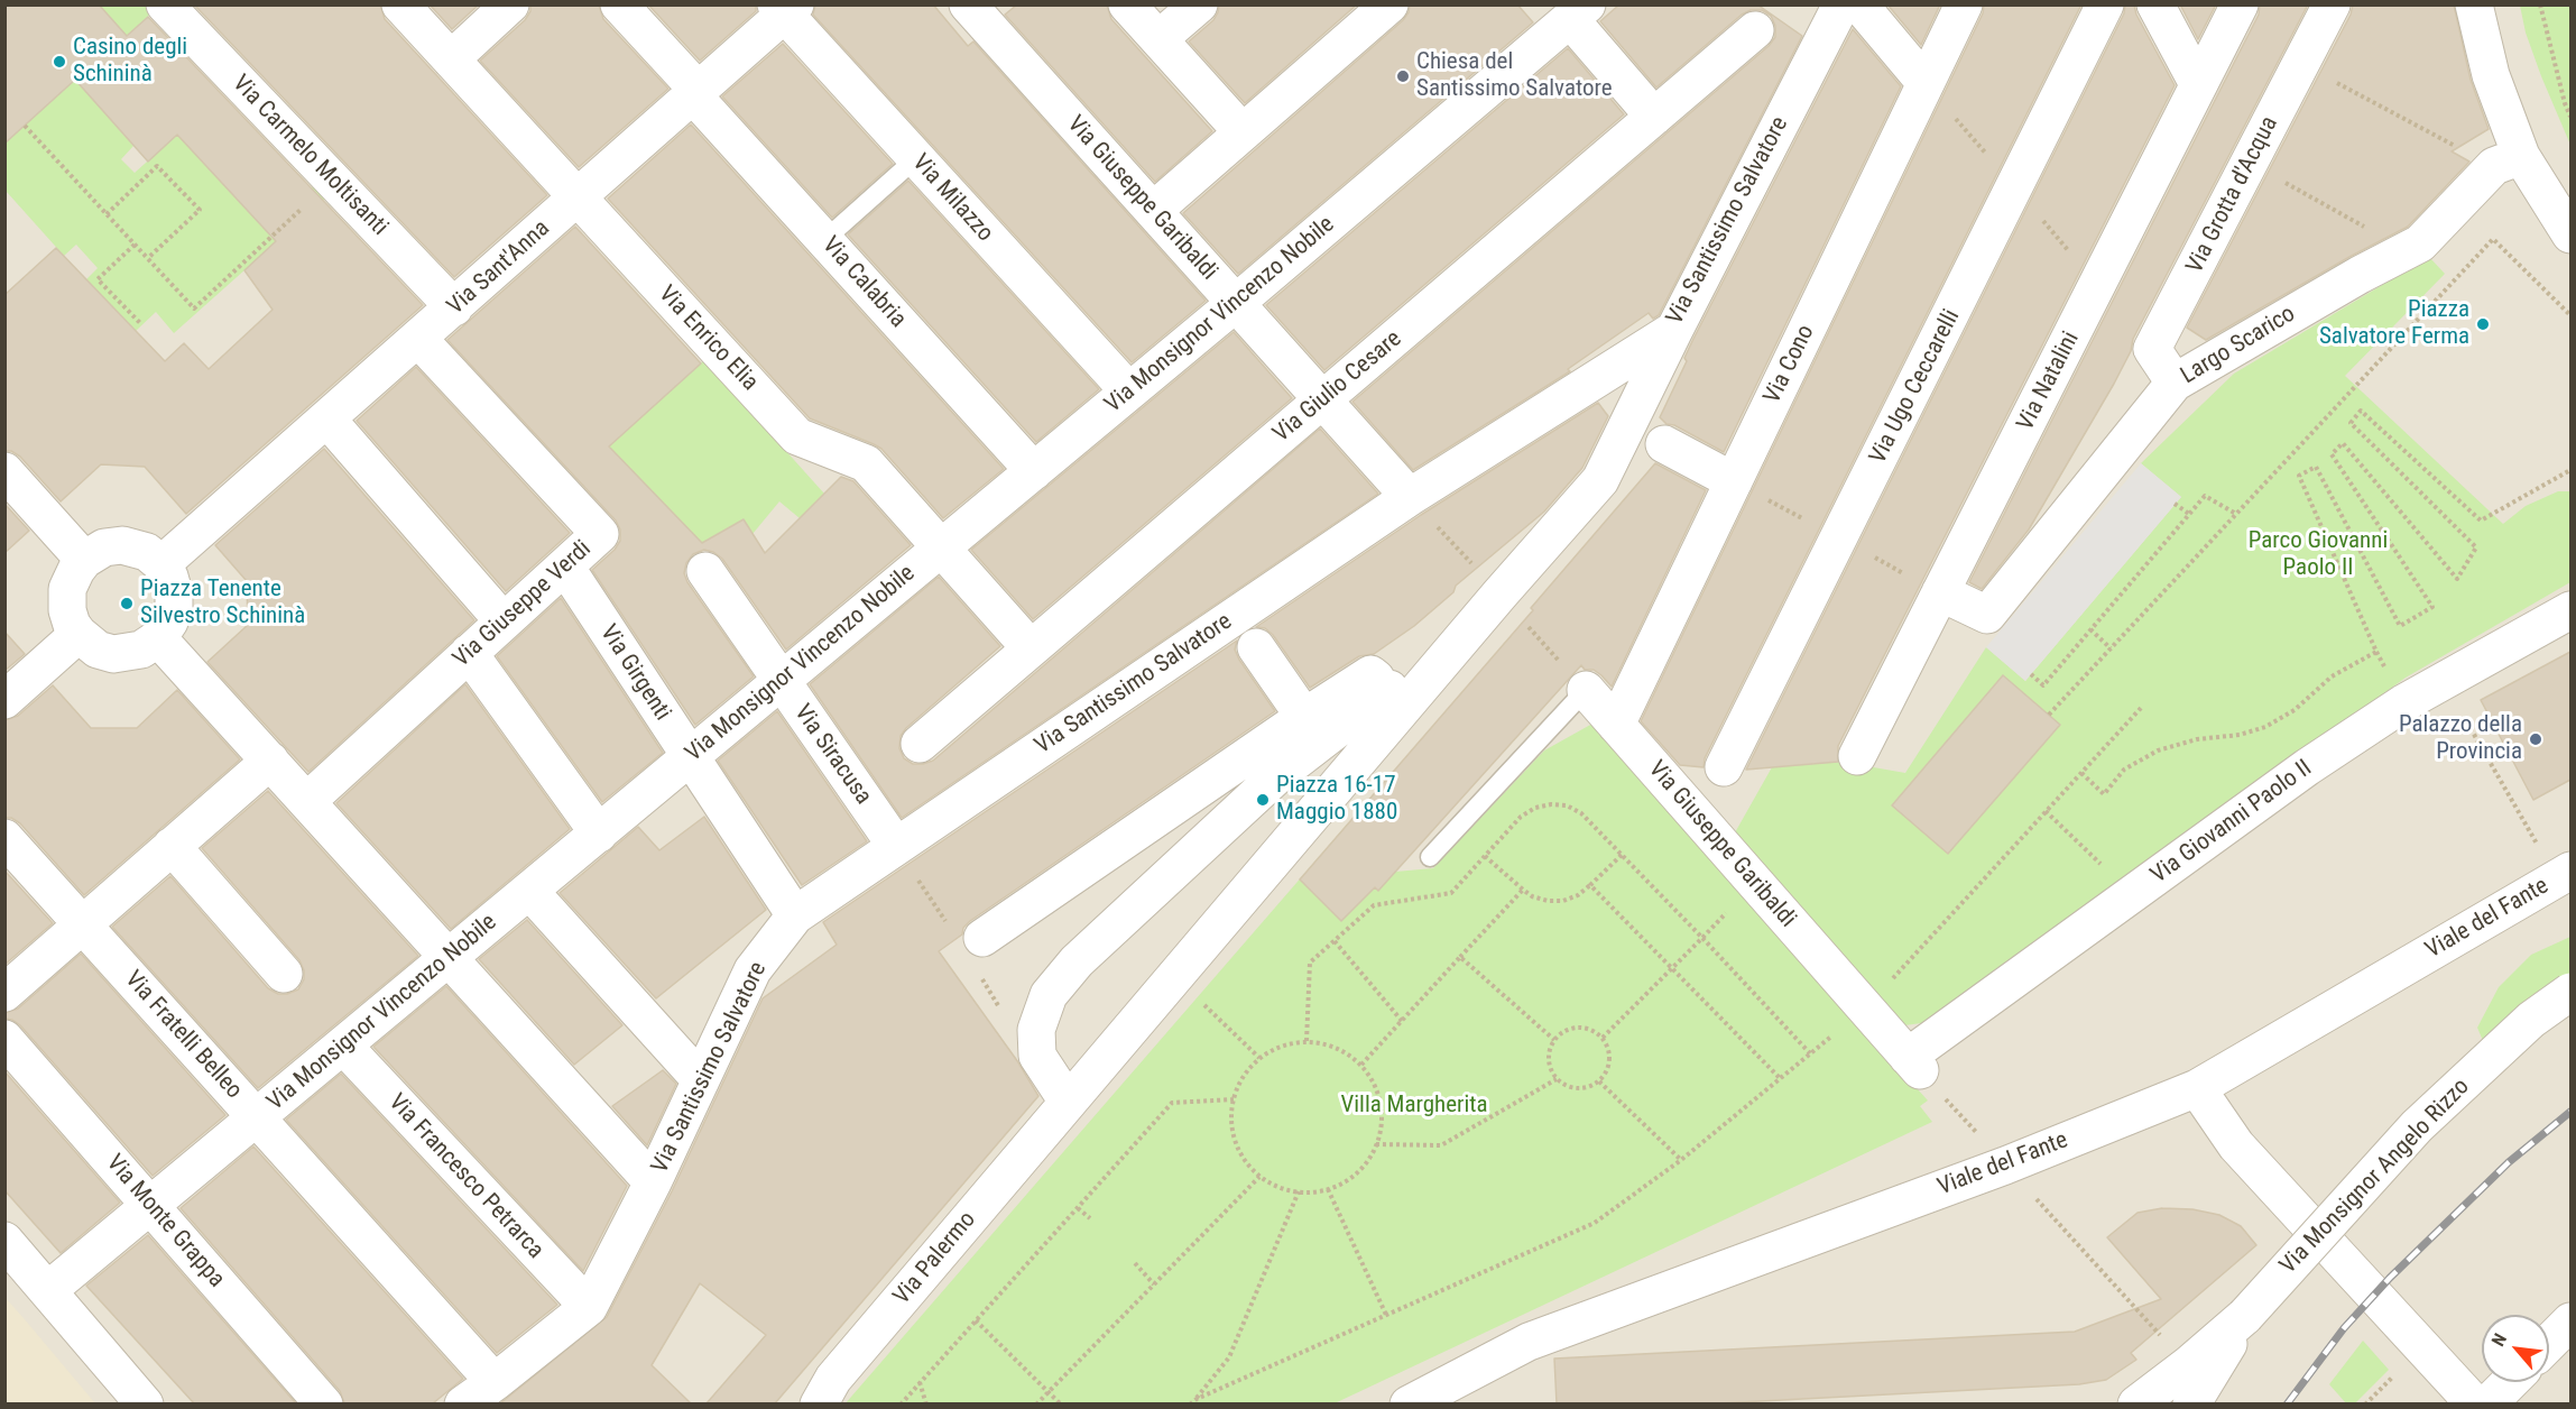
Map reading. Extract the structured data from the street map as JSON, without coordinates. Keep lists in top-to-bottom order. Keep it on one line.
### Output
{"streets":{"street":["Via Carmelo Moltisanti","Via Grotta d'Acqua","Via Milazzo","Via Giuseppe Garibaldi","Via Santissimo Salvatore","Via Sant'Anna","Via Calabria","Via Monsignor Vincenzo Nobile","Via Enrico Elia","Largo Scarico","Via Cono","Via Natalini","Via Giulio Cesare","Via Ugo Ceccarelli","Via Giuseppe Verdi","Via Girgenti","Via Siracusa","Via Giovanni Paolo II","Viale del Fante","Via Fratelli Belleo","Via Francesco Petrarca","Via Monsignor Angelo Rizzo","Via Monte Grappa","Via Palermo"]},"crossings":[["Via Carmelo Moltisanti","Via Sant'Anna"],["Via Grotta d'Acqua","Largo Scarico"],["Via Milazzo","Via Sant'Anna"],["Via Milazzo","Via Monsignor Vincenzo Nobile"],["Via Giuseppe Garibaldi","Via Santissimo Salvatore"],["Via Giuseppe Garibaldi","Via Monsignor Vincenzo Nobile"],["Via Giuseppe Garibaldi","Via Cono"],["Via Giuseppe Garibaldi","Via Giulio Cesare"],["Via Giuseppe Garibaldi","Via Giovanni Paolo II"],["Via Santissimo Salvatore","Via Girgenti"],["Via Santissimo Salvatore","Via Siracusa"],["Via Santissimo Salvatore","Via Fratelli Belleo"],["Via Santissimo Salvatore","Via Francesco Petrarca"],["Via Sant'Anna","Via Calabria"],["Via Sant'Anna","Via Enrico Elia"],["Via Sant'Anna","Via Giuseppe Verdi"],["Via Calabria","Via Monsignor Vincenzo Nobile"],["Via Monsignor Vincenzo Nobile","Via Enrico Elia"],["Via Monsignor Vincenzo Nobile","Via Girgenti"],["Via Monsignor Vincenzo Nobile","Via Siracusa"],["Via Monsignor Vincenzo Nobile","Via Fratelli Belleo"],["Via Monsignor Vincenzo Nobile","Via Francesco Petrarca"],["Via Monsignor Vincenzo Nobile","Via Monte Grappa"],["Via Enrico Elia","Via Giulio Cesare"],["Largo Scarico","Via Natalini"],["Via Giuseppe Verdi","Via Girgenti"]],"parks":["Parco Giovanni Paolo II","Villa Margherita"],"places":["Casino degli Schininà","Chiesa del Santissimo Salvatore","Piazza Salvatore Ferma","Piazza Tenente Silvestro Schininà","Palazzo della Provincia","Piazza 16-17 Maggio 1880"],"north":"top left"}
